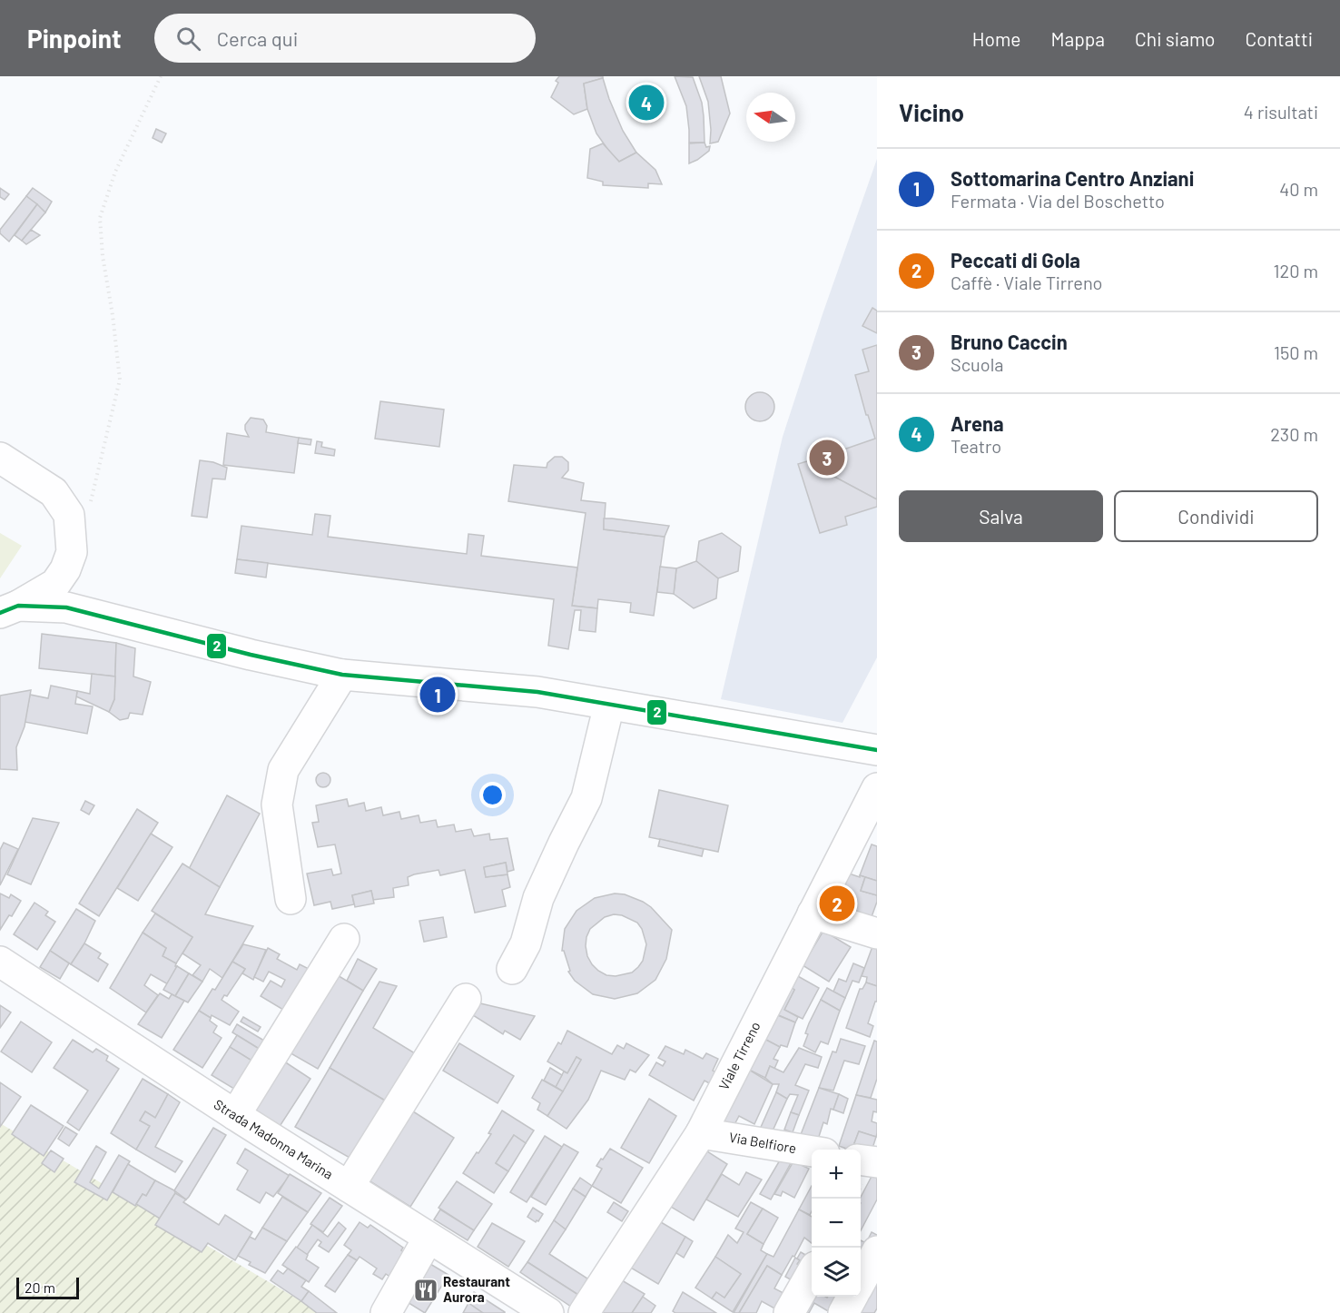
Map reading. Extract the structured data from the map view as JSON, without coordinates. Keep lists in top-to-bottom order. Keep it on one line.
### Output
{"streets":{"street":["Viale Tirreno","Strada Madonna Marina","Via Belfiore"]},"crossings":[["Viale Tirreno","Via Belfiore"]],"places":{"restaurant":["Restaurant Aurora"]},"lines":["transit line 2"],"scale_bar":"20 m","north":"left","page":{"header":"Pinpoint","search":"Cerca qui","nav":["Home","Mappa","Chi siamo","Contatti"],"heading":["Vicino","4 risultati"],"pins":["4","3","1","2"],"list":[{"mark":"1","name":"Sottomarina Centro Anziani","note":"Fermata · Via del Boschetto","value":"40 m"},{"mark":"2","name":"Peccati di Gola","note":"Caffè · Viale Tirreno","value":"120 m"},{"mark":"3","name":"Bruno Caccin","note":"Scuola","value":"150 m"},{"mark":"4","name":"Arena","note":"Teatro","value":"230 m"}],"buttons":["Salva","Condividi"],"map_buttons":["+","−"],"scale":"20 m"}}
